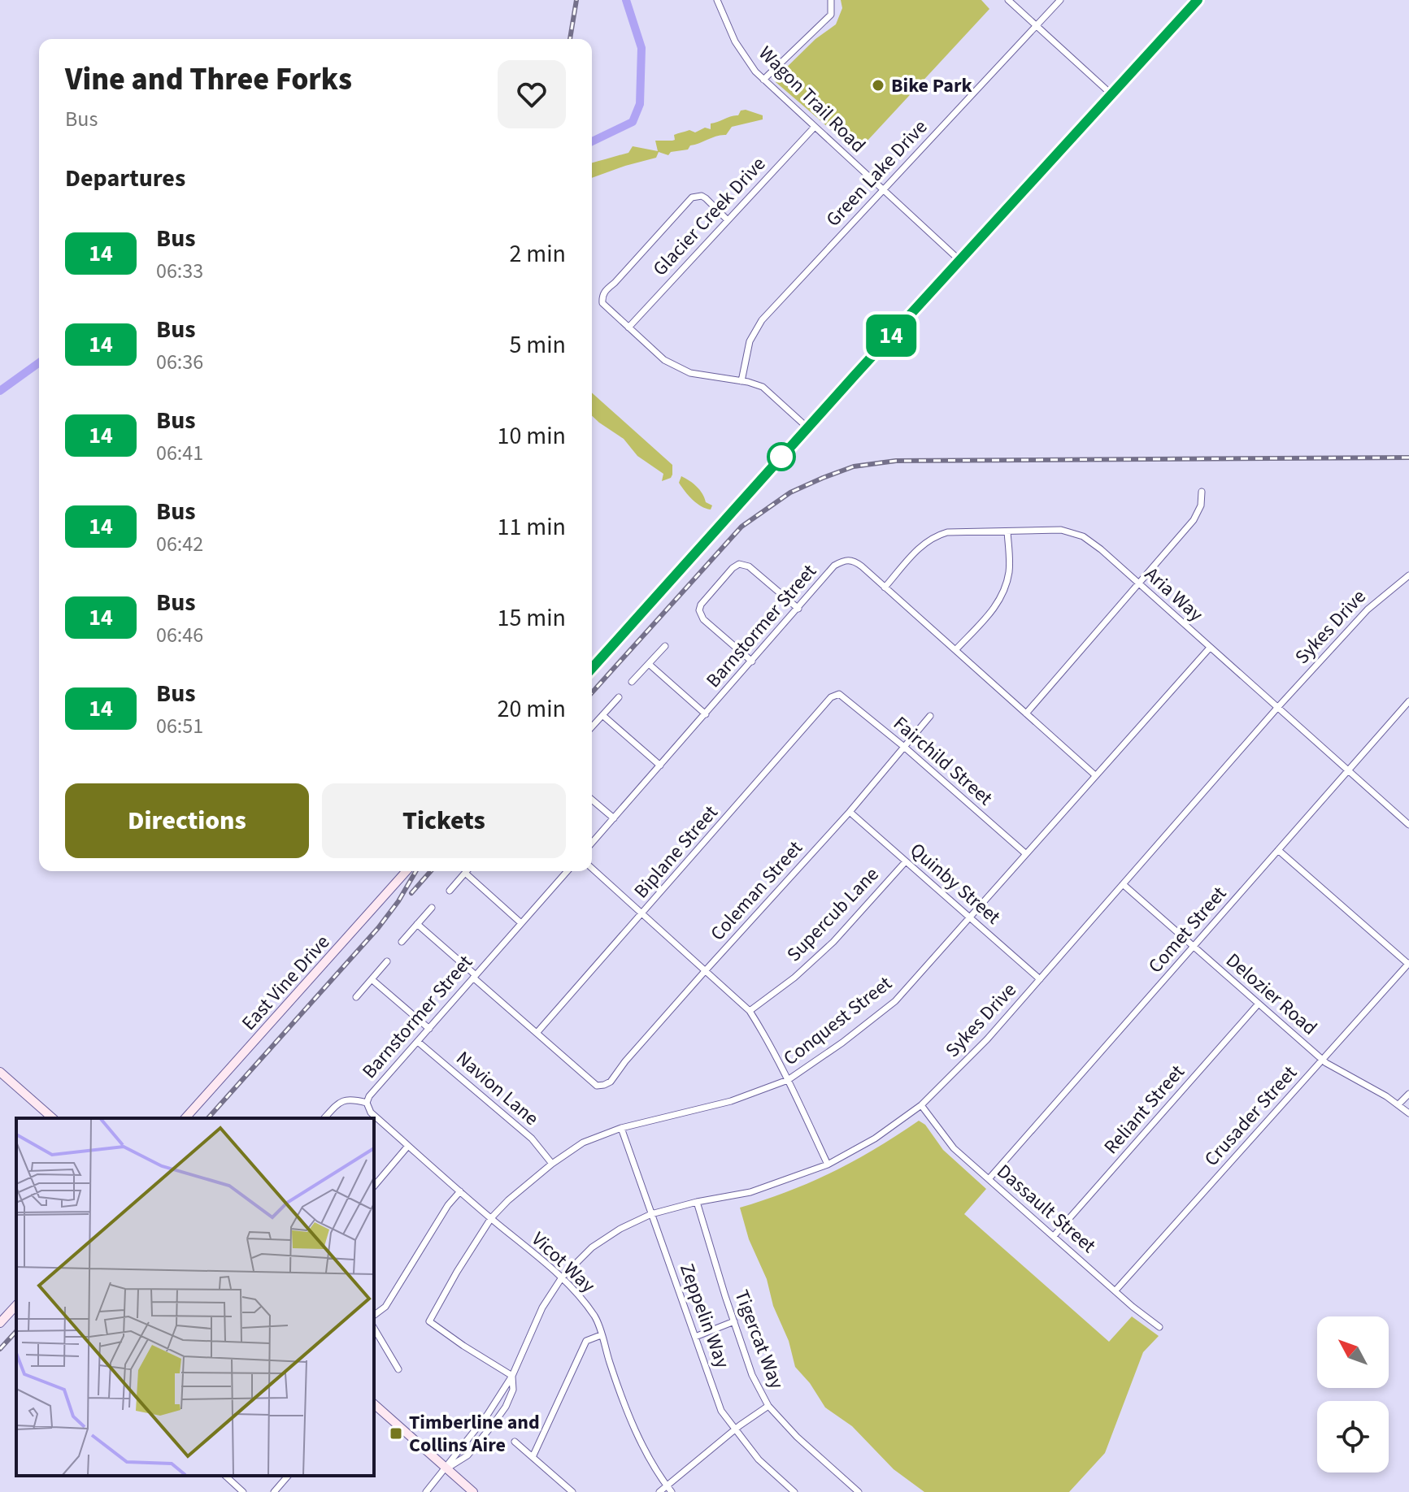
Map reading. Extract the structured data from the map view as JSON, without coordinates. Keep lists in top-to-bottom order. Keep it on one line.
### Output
{"streets":{"street":["Wagon Trail Road","Green Lake Drive","Glacier Creek Drive","Aria Way","Barnstormer Street","Sykes Drive","Fairchild Street","Biplane Street","Quinby Street","Coleman Street","Supercub Lane","Comet Street","East Vine Drive","Delozier Road","Conquest Street","Navion Lane","Reliant Street","Crusader Street","Dassault Street","Vicot Way","Zeppelin Way","Tigercat Way"]},"crossings":[["Wagon Trail Road","Green Lake Drive"],["Wagon Trail Road","Glacier Creek Drive"],["Aria Way","Barnstormer Street"],["Aria Way","Sykes Drive"],["Aria Way","Comet Street"],["Aria Way","Conquest Street"],["Barnstormer Street","Conquest Street"],["Barnstormer Street","Navion Lane"],["Barnstormer Street","Vicot Way"],["Sykes Drive","Quinby Street"],["Sykes Drive","Delozier Road"],["Sykes Drive","Conquest Street"],["Sykes Drive","Dassault Street"],["Sykes Drive","Vicot Way"],["Sykes Drive","Zeppelin Way"],["Sykes Drive","Tigercat Way"],["Fairchild Street","Biplane Street"],["Fairchild Street","Coleman Street"],["Fairchild Street","Conquest Street"],["Biplane Street","Coleman Street"],["Quinby Street","Coleman Street"],["Quinby Street","Supercub Lane"],["Quinby Street","Conquest Street"],["Comet Street","Delozier Road"],["Comet Street","Dassault Street"],["Delozier Road","Reliant Street"],["Delozier Road","Crusader Street"],["Conquest Street","Navion Lane"],["Conquest Street","Vicot Way"],["Conquest Street","Zeppelin Way"],["Reliant Street","Dassault Street"],["Crusader Street","Dassault Street"]],"places":{"other":["Bike Park"],"transit":["Timberline and Collins Aire"]},"lines":["bus line 14"],"north":"top left","page":{"on_map":"14","heading":[["Vine and Three Forks","Bus"],"Departures"],"list":[{"mark":"14","name":"Bus","note":"06:33","value":"2 min"},{"mark":"14","name":"Bus","note":"06:36","value":"5 min"},{"mark":"14","name":"Bus","note":"06:41","value":"10 min"},{"mark":"14","name":"Bus","note":"06:42","value":"11 min"},{"mark":"14","name":"Bus","note":"06:46","value":"15 min"},{"mark":"14","name":"Bus","note":"06:51","value":"20 min"}],"buttons":["Directions","Tickets"]}}
